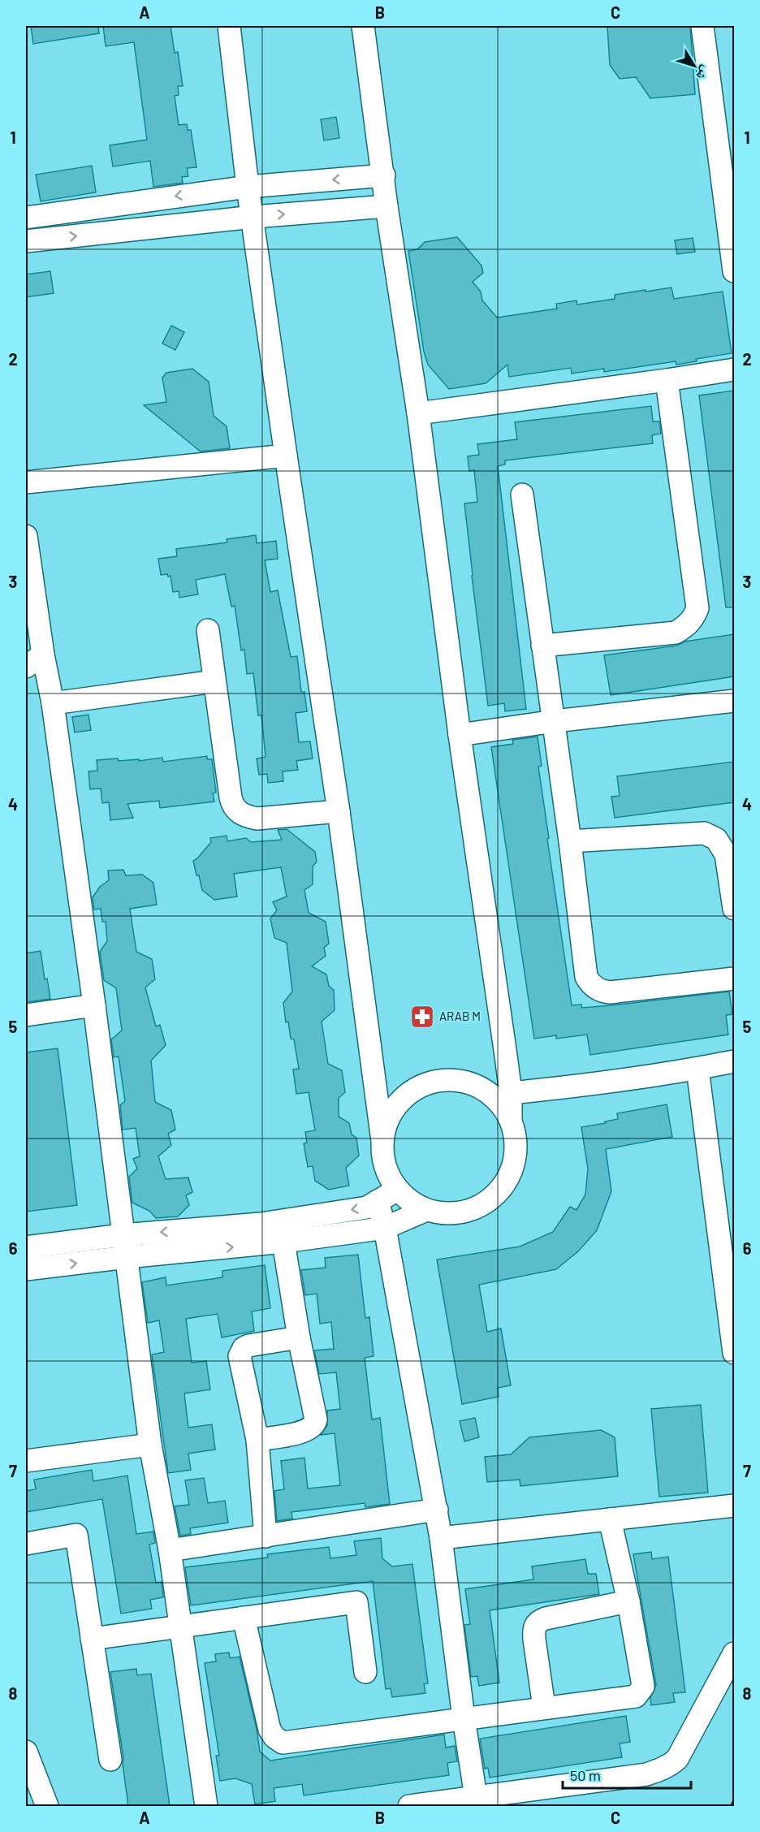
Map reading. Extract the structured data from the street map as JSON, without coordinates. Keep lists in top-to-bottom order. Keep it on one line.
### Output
{"places":{"pharmacy":["ARAB M"]},"scale_bar":"50 m","north":"bottom right","grid":{"columns":["A","B","C"],"rows":["1","2","3","4","5","6","7","8"]}}
